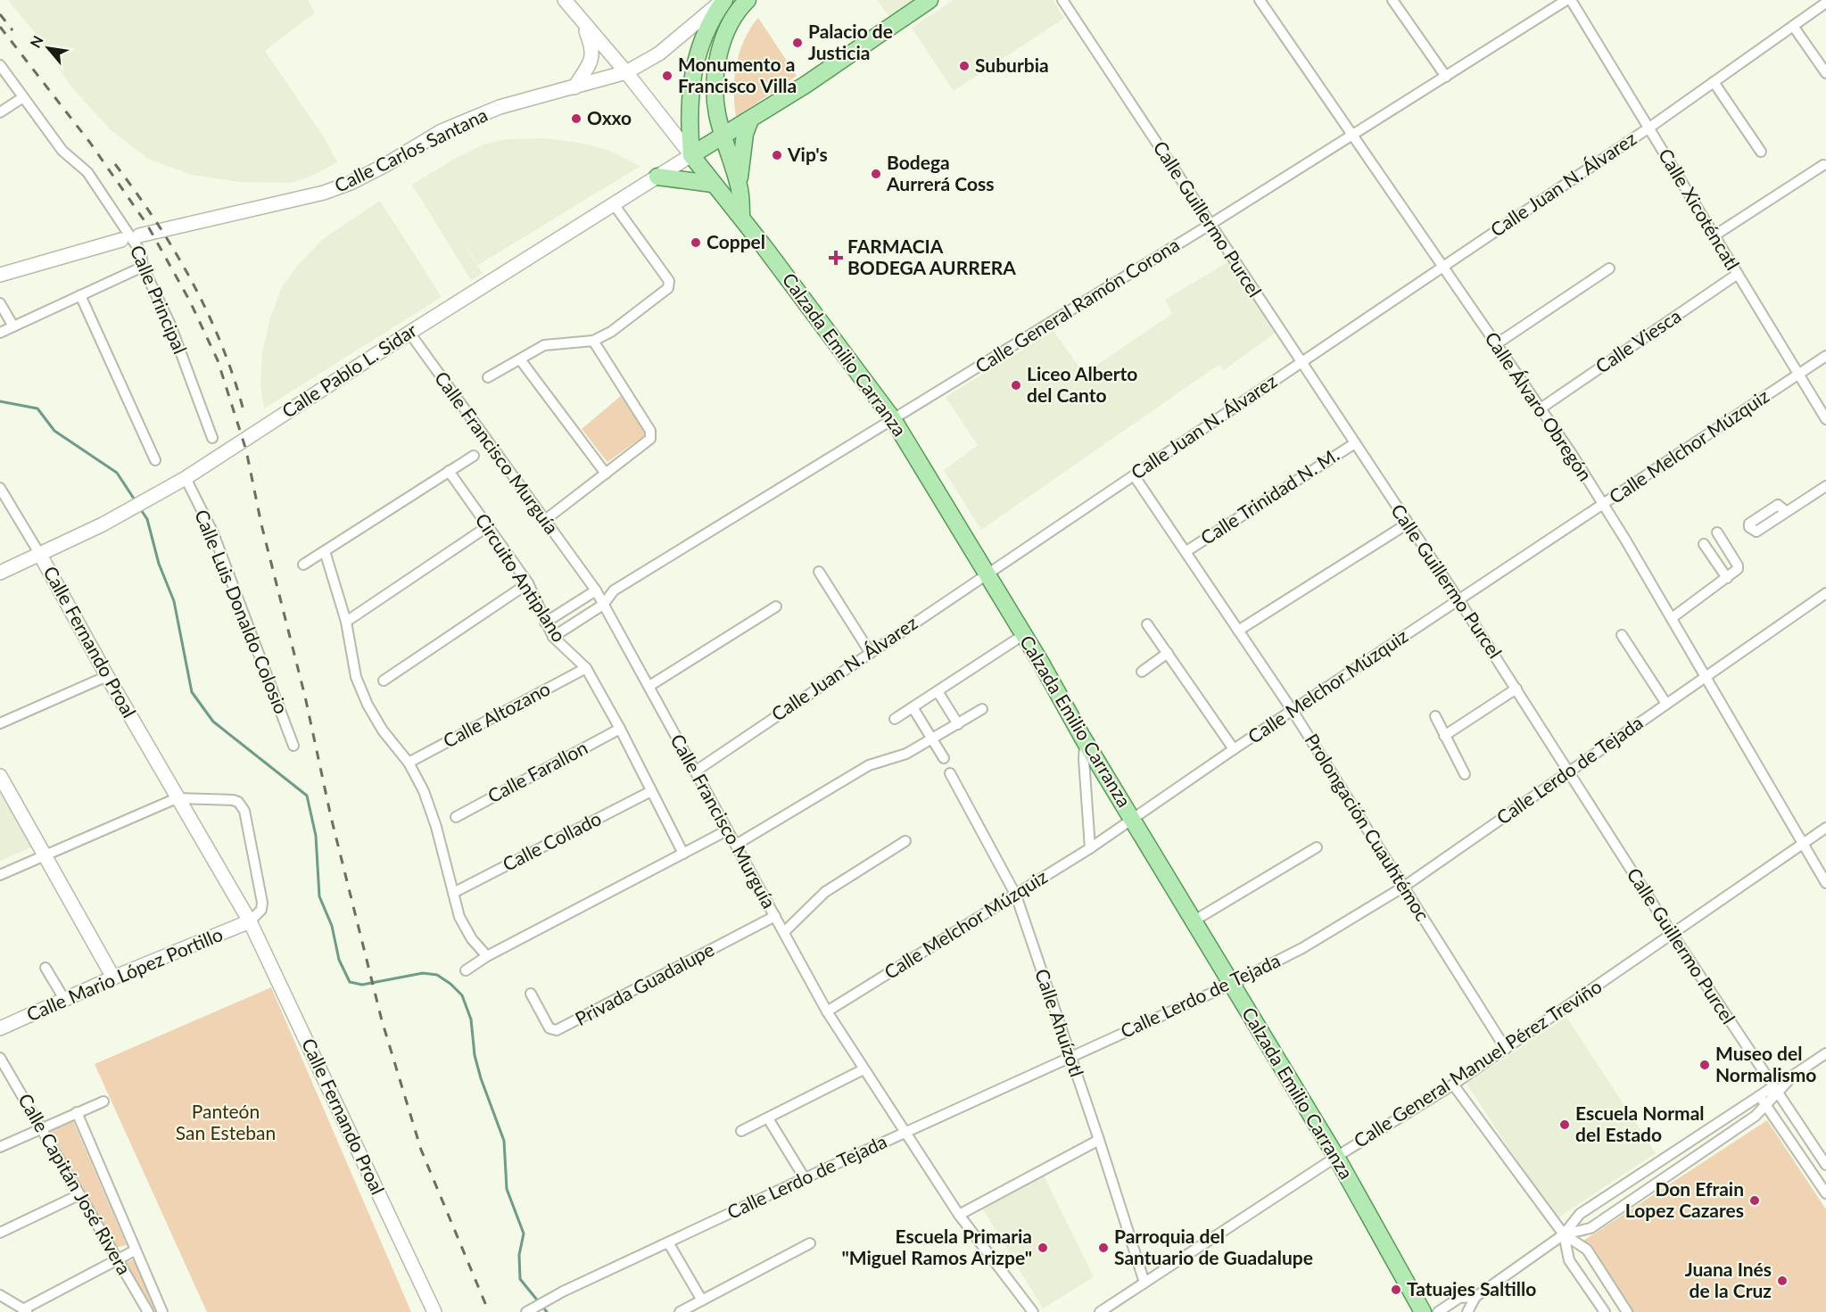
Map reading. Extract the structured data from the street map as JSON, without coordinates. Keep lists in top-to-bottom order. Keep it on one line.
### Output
{"streets":{"main road":["Calzada Emilio Carranza"],"street":["Calle Carlos Santana","Calle Juan N. Álvarez","Calle Xicoténcatl","Calle Guillermo Purcel","Calle Principal","Calle General Ramón Corona","Calle Viesca","Calle Pablo L. Sidar","Calle Álvaro Obregón","Calle Melchor Múzquiz","Calle Francisco Murguía","Calle Trinidad N. M.","Circuito Antiplano","Calle Luis Donaldo Colosio","Calle Fernando Proal","Calle Altozano","Calle Lerdo de Tejada","Calle Farallon","Prolongación Cuauhtémoc","Calle Collado","Calle Mario López Portillo","Privada Guadalupe","Calle Ahuízotl","Calle General Manuel Pérez Treviño","Calle Capitán José Rivera"]},"crossings":[["Calle Juan N. Álvarez","Calle Xicoténcatl"],["Calle Juan N. Álvarez","Calle Guillermo Purcel"],["Calle Juan N. Álvarez","Calzada Emilio Carranza"],["Calle Juan N. Álvarez","Calle Álvaro Obregón"],["Calle Juan N. Álvarez","Calle Francisco Murguía"],["Calle Juan N. Álvarez","Prolongación Cuauhtémoc"],["Calle Xicoténcatl","Calle General Ramón Corona"],["Calle Xicoténcatl","Calle Viesca"],["Calle Xicoténcatl","Calle Melchor Múzquiz"],["Calle Guillermo Purcel","Calle General Ramón Corona"],["Calle Guillermo Purcel","Calle Melchor Múzquiz"],["Calle Guillermo Purcel","Calle Trinidad N. M."],["Calle Guillermo Purcel","Calle Lerdo de Tejada"],["Calle Guillermo Purcel","Calle General Manuel Pérez Treviño"],["Calle General Ramón Corona","Calzada Emilio Carranza"],["Calle General Ramón Corona","Calle Álvaro Obregón"],["Calle General Ramón Corona","Calle Francisco Murguía"],["Calle Viesca","Calle Álvaro Obregón"],["Calzada Emilio Carranza","Calle Pablo L. Sidar"],["Calzada Emilio Carranza","Calle Melchor Múzquiz"],["Calzada Emilio Carranza","Calle Lerdo de Tejada"],["Calzada Emilio Carranza","Calle General Manuel Pérez Treviño"],["Calle Pablo L. Sidar","Calle Francisco Murguía"],["Calle Pablo L. Sidar","Calle Luis Donaldo Colosio"],["Calle Pablo L. Sidar","Calle Fernando Proal"],["Calle Álvaro Obregón","Calle Melchor Múzquiz"],["Calle Álvaro Obregón","Calle Lerdo de Tejada"],["Calle Álvaro Obregón","Calle General Manuel Pérez Treviño"],["Calle Melchor Múzquiz","Calle Francisco Murguía"],["Calle Melchor Múzquiz","Prolongación Cuauhtémoc"],["Calle Melchor Múzquiz","Calle Ahuízotl"],["Calle Francisco Murguía","Calle Lerdo de Tejada"],["Calle Francisco Murguía","Privada Guadalupe"],["Calle Trinidad N. M.","Prolongación Cuauhtémoc"],["Circuito Antiplano","Calle Altozano"],["Circuito Antiplano","Calle Farallon"],["Circuito Antiplano","Calle Collado"],["Calle Fernando Proal","Calle Mario López Portillo"],["Calle Lerdo de Tejada","Prolongación Cuauhtémoc"],["Calle Lerdo de Tejada","Calle Ahuízotl"],["Prolongación Cuauhtémoc","Calle General Manuel Pérez Treviño"],["Calle Ahuízotl","Calle General Manuel Pérez Treviño"]],"parks":["Panteón San Esteban"],"places":{"other":["Palacio de Justicia","Suburbia","Monumento a Francisco Villa","Oxxo","Vip's","Bodega Aurrerá Coss","Coppel","Liceo Alberto del Canto","Museo del Normalismo","Escuela Normal del Estado","Don Efrain Lopez Cazares","Escuela Primaria \"Miguel Ramos Arizpe\"","Parroquia del Santuario de Guadalupe","Juana Inés de la Cruz","Tatuajes Saltillo"],"health":["FARMACIA BODEGA AURRERA"]},"north":"top left"}
